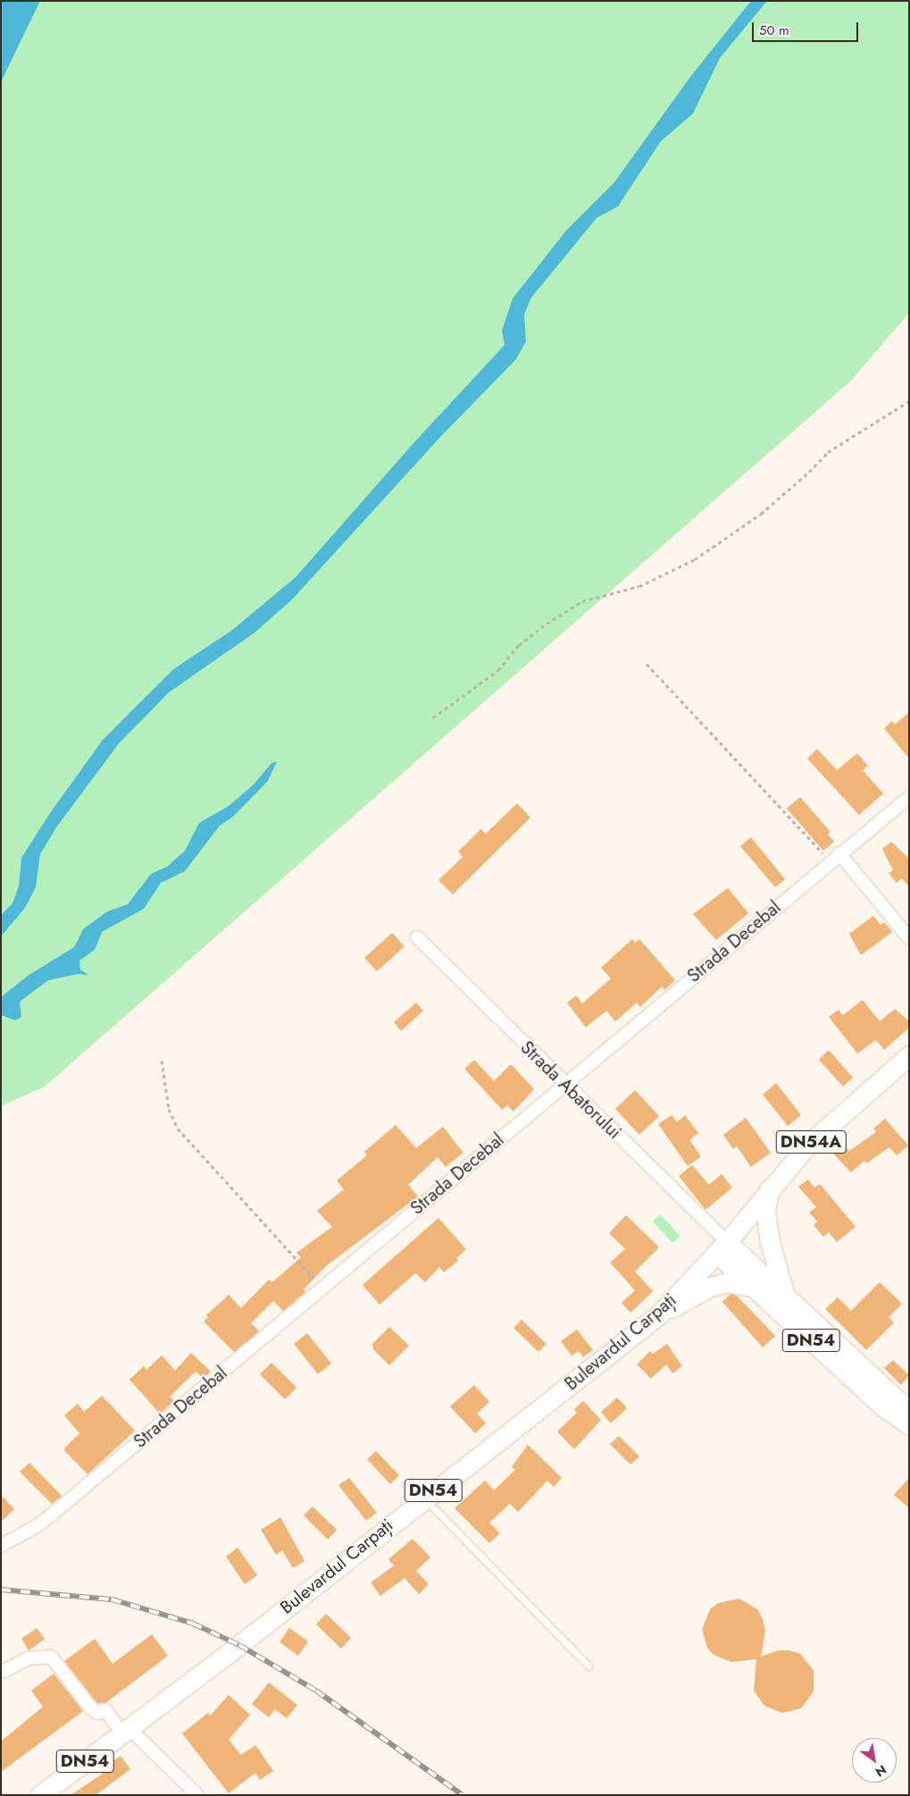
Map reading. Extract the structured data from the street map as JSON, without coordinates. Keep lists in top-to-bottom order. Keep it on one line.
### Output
{"streets":{"main road":["DN54A","DN54","Bulevardul Carpați"],"street":["Strada Decebal","Strada Abatorului"]},"crossings":[["Strada Decebal","Strada Abatorului"],["Strada Abatorului","DN54A"],["Strada Abatorului","DN54"],["Strada Abatorului","Bulevardul Carpați"],["DN54A","DN54"],["DN54A","Bulevardul Carpați"],["DN54","Bulevardul Carpați"]],"scale_bar":"50 m","north":"bottom right"}
